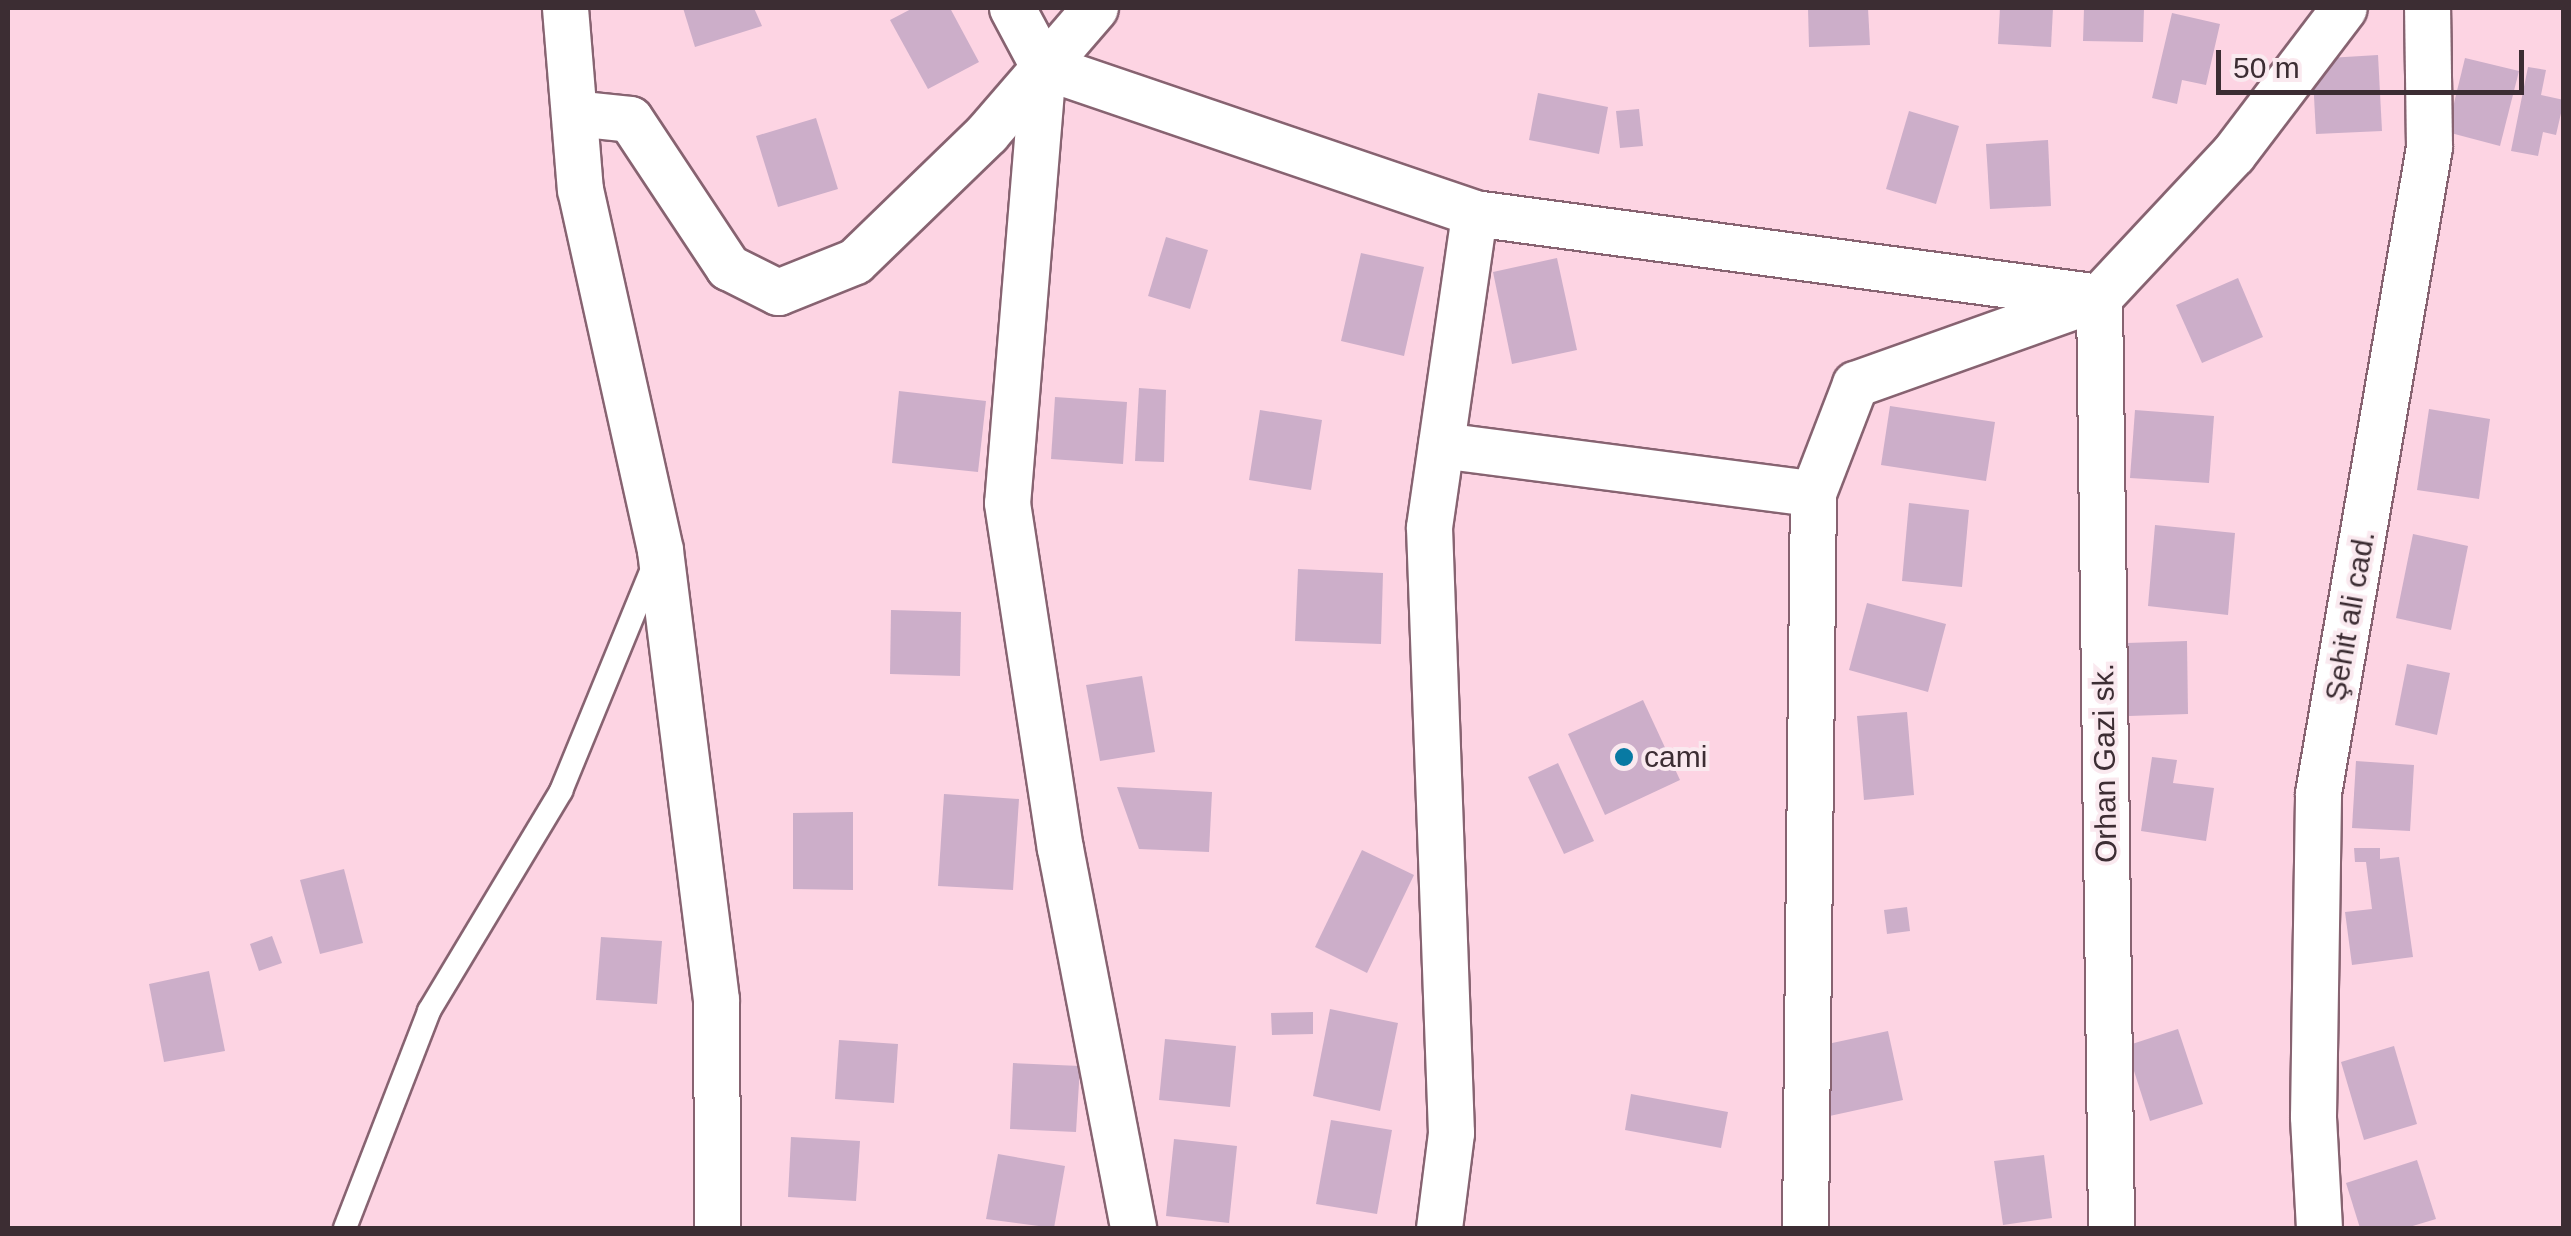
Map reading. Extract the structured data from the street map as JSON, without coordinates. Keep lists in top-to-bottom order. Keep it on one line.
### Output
{"streets":{"street":["Şehit ali cad.","Orhan Gazi sk."]},"places":["cami"],"scale_bar":"50 m"}
